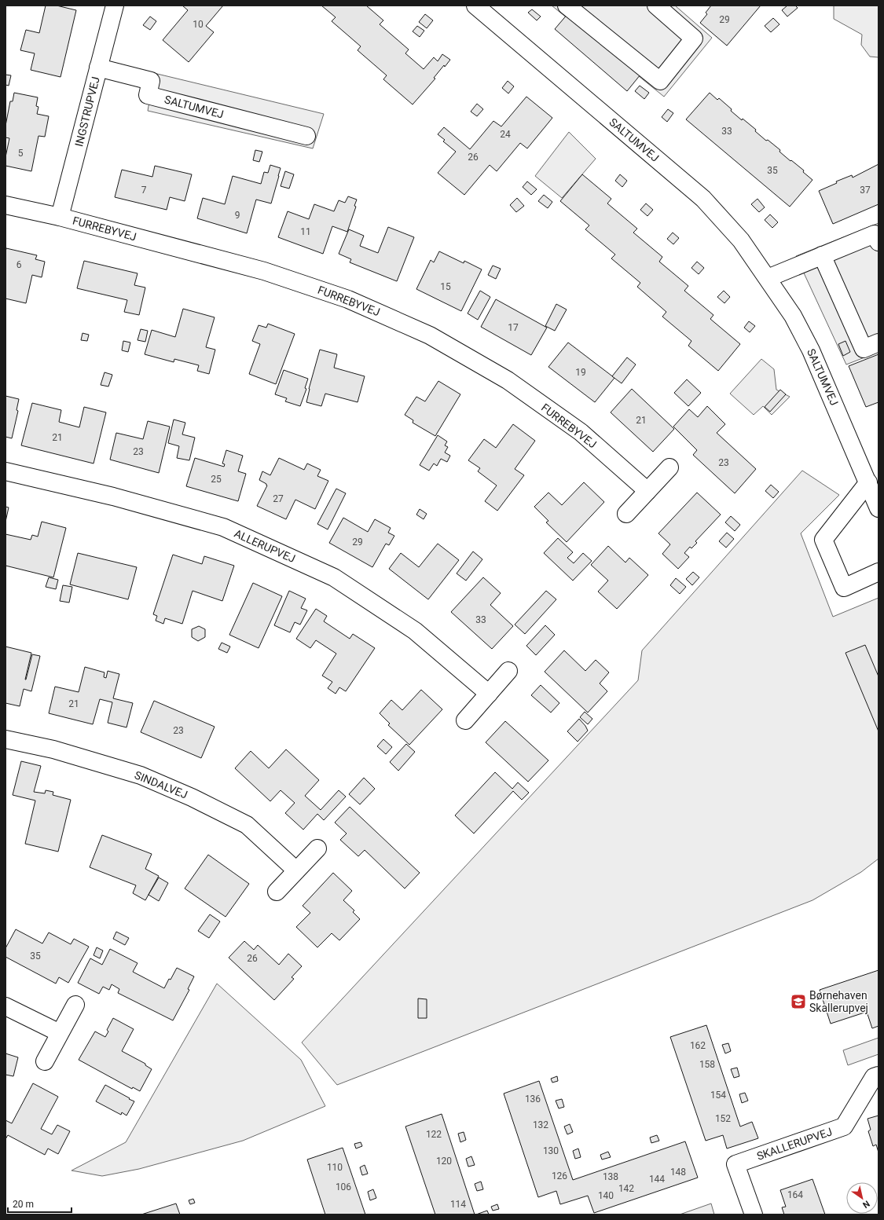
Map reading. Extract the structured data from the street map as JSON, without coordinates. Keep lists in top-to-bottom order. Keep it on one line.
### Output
{"streets":{"street":["SALTUMVEJ","INGSTRUPVEJ","FURREBYVEJ","ALLERUPVEJ","SINDALVEJ","SKALLERUPVEJ"]},"crossings":[["SALTUMVEJ","INGSTRUPVEJ"],["INGSTRUPVEJ","FURREBYVEJ"]],"places":{"school or university":["Børnehaven Skallerupvej"]},"house_numbers":["29","10","33","24","5","26","35","7","37","9","11","6","15","17","19","21","21","23","23","25","27","29","33","21","23","35","26","162","158","154","136","152","132","122","130","120","110","148","126","138","144","106","142","164","140","114"],"scale_bar":"20 m","north":"bottom right"}
